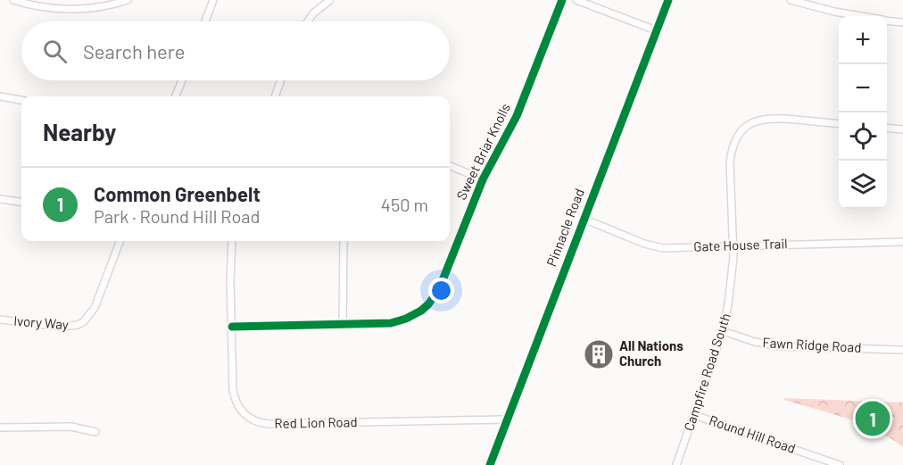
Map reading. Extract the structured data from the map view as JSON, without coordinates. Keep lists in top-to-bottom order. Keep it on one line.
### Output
{"streets":{"street":["Sweet Briar Knolls","Pinnacle Road","Gate House Trail","Ivory Way","Fawn Ridge Road","Campfire Road South","Red Lion Road","Round Hill Road"]},"crossings":[["Sweet Briar Knolls","Red Lion Road"],["Pinnacle Road","Gate House Trail"],["Pinnacle Road","Red Lion Road"],["Gate House Trail","Campfire Road South"],["Fawn Ridge Road","Campfire Road South"],["Campfire Road South","Round Hill Road"]],"places":{"building":["All Nations Church"]},"page":{"map_buttons":["+","−"],"search":"Search here","heading":"Nearby","list":[{"mark":"1","name":"Common Greenbelt","note":"Park · Round Hill Road","value":"450 m"}],"pins":"1"}}
